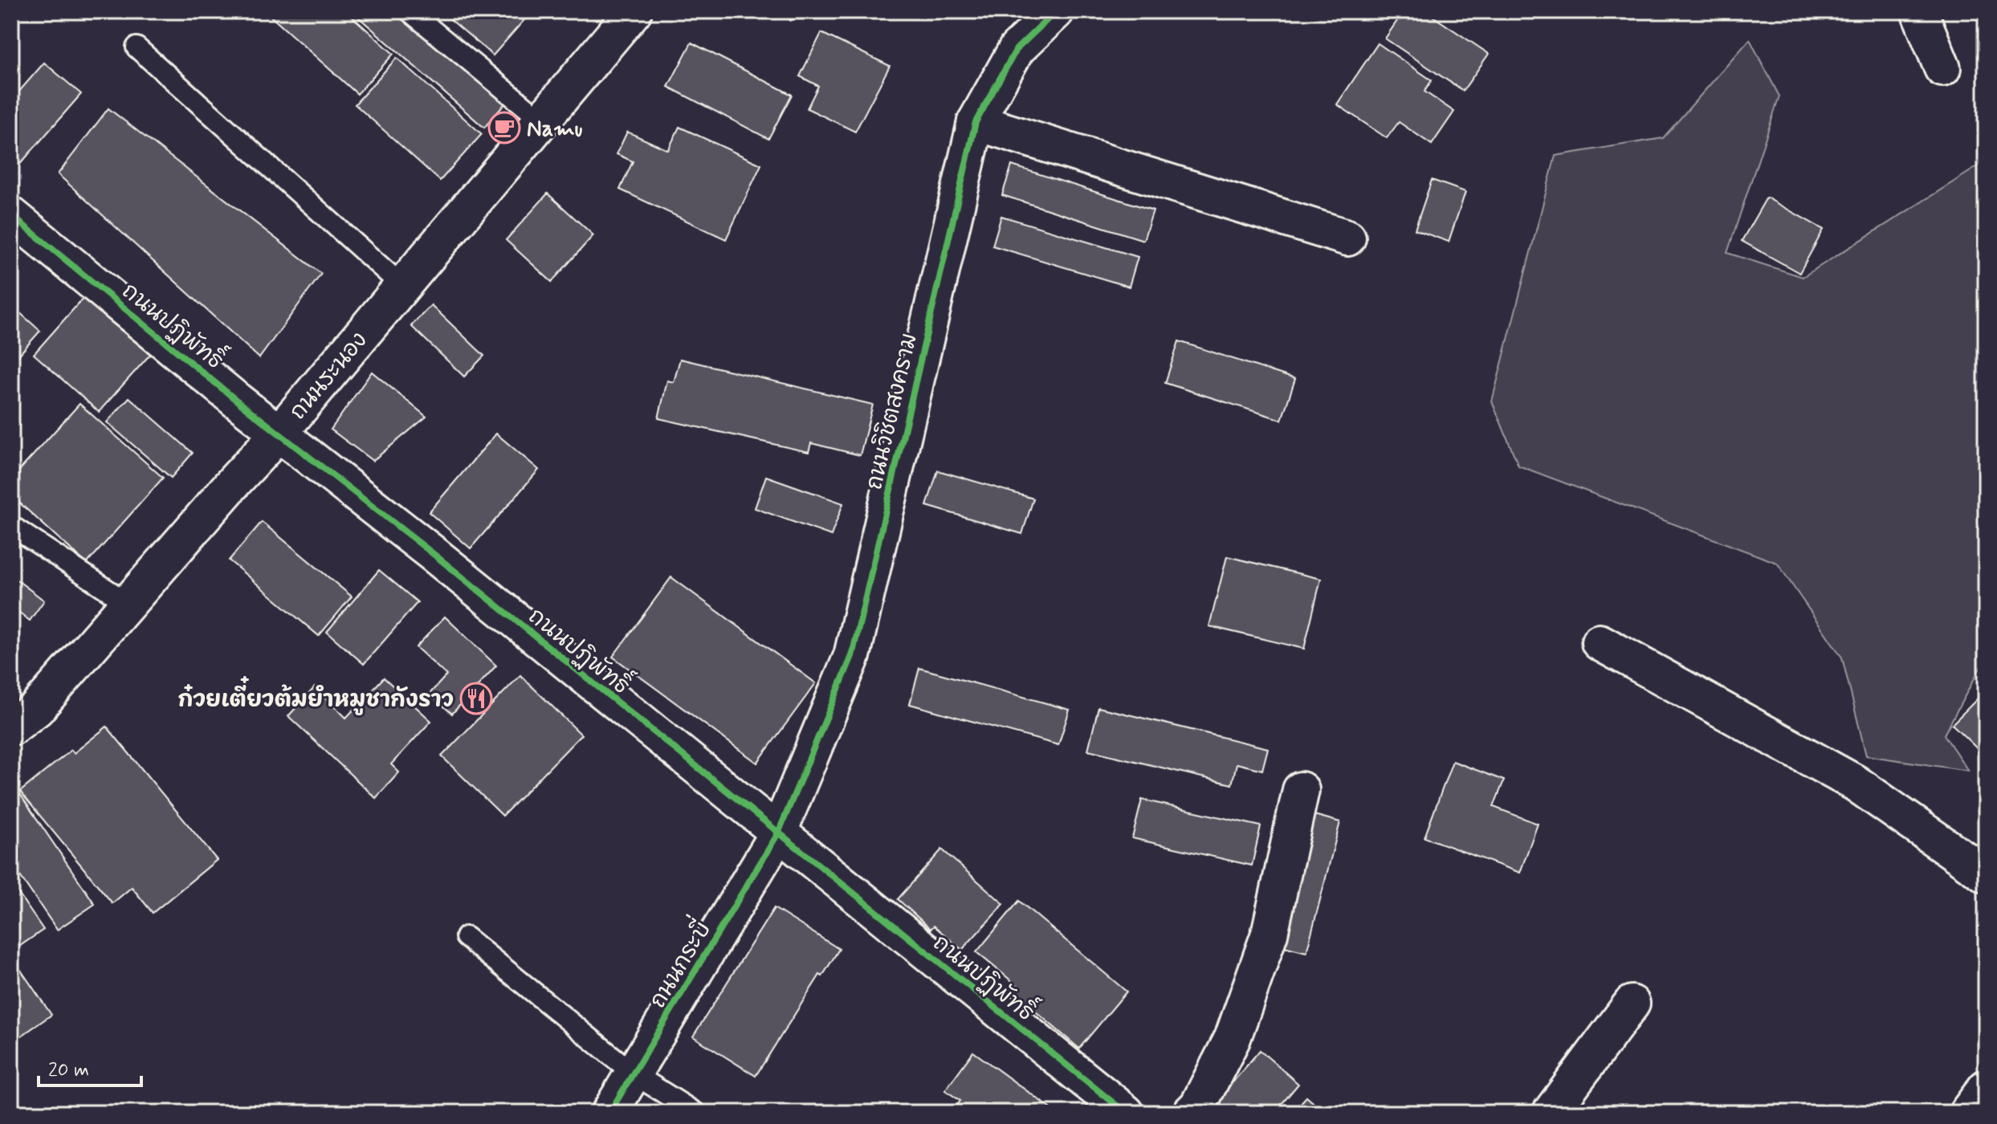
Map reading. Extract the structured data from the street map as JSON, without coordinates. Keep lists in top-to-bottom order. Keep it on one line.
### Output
{"streets":{"street":["ถนนปฏิพัทธิ์","ถนนระนอง","ถนนวิชิตสงคราม","ถนนกระบี่"]},"crossings":[["ถนนปฏิพัทธิ์","ถนนระนอง"],["ถนนปฏิพัทธิ์","ถนนวิชิตสงคราม"],["ถนนปฏิพัทธิ์","ถนนกระบี่"],["ถนนวิชิตสงคราม","ถนนกระบี่"]],"places":{"cafe":["Namu"],"restaurant":["ก๋วยเตี๋ยวต้มยำหมูชากังราว"]},"scale_bar":"20 m"}
